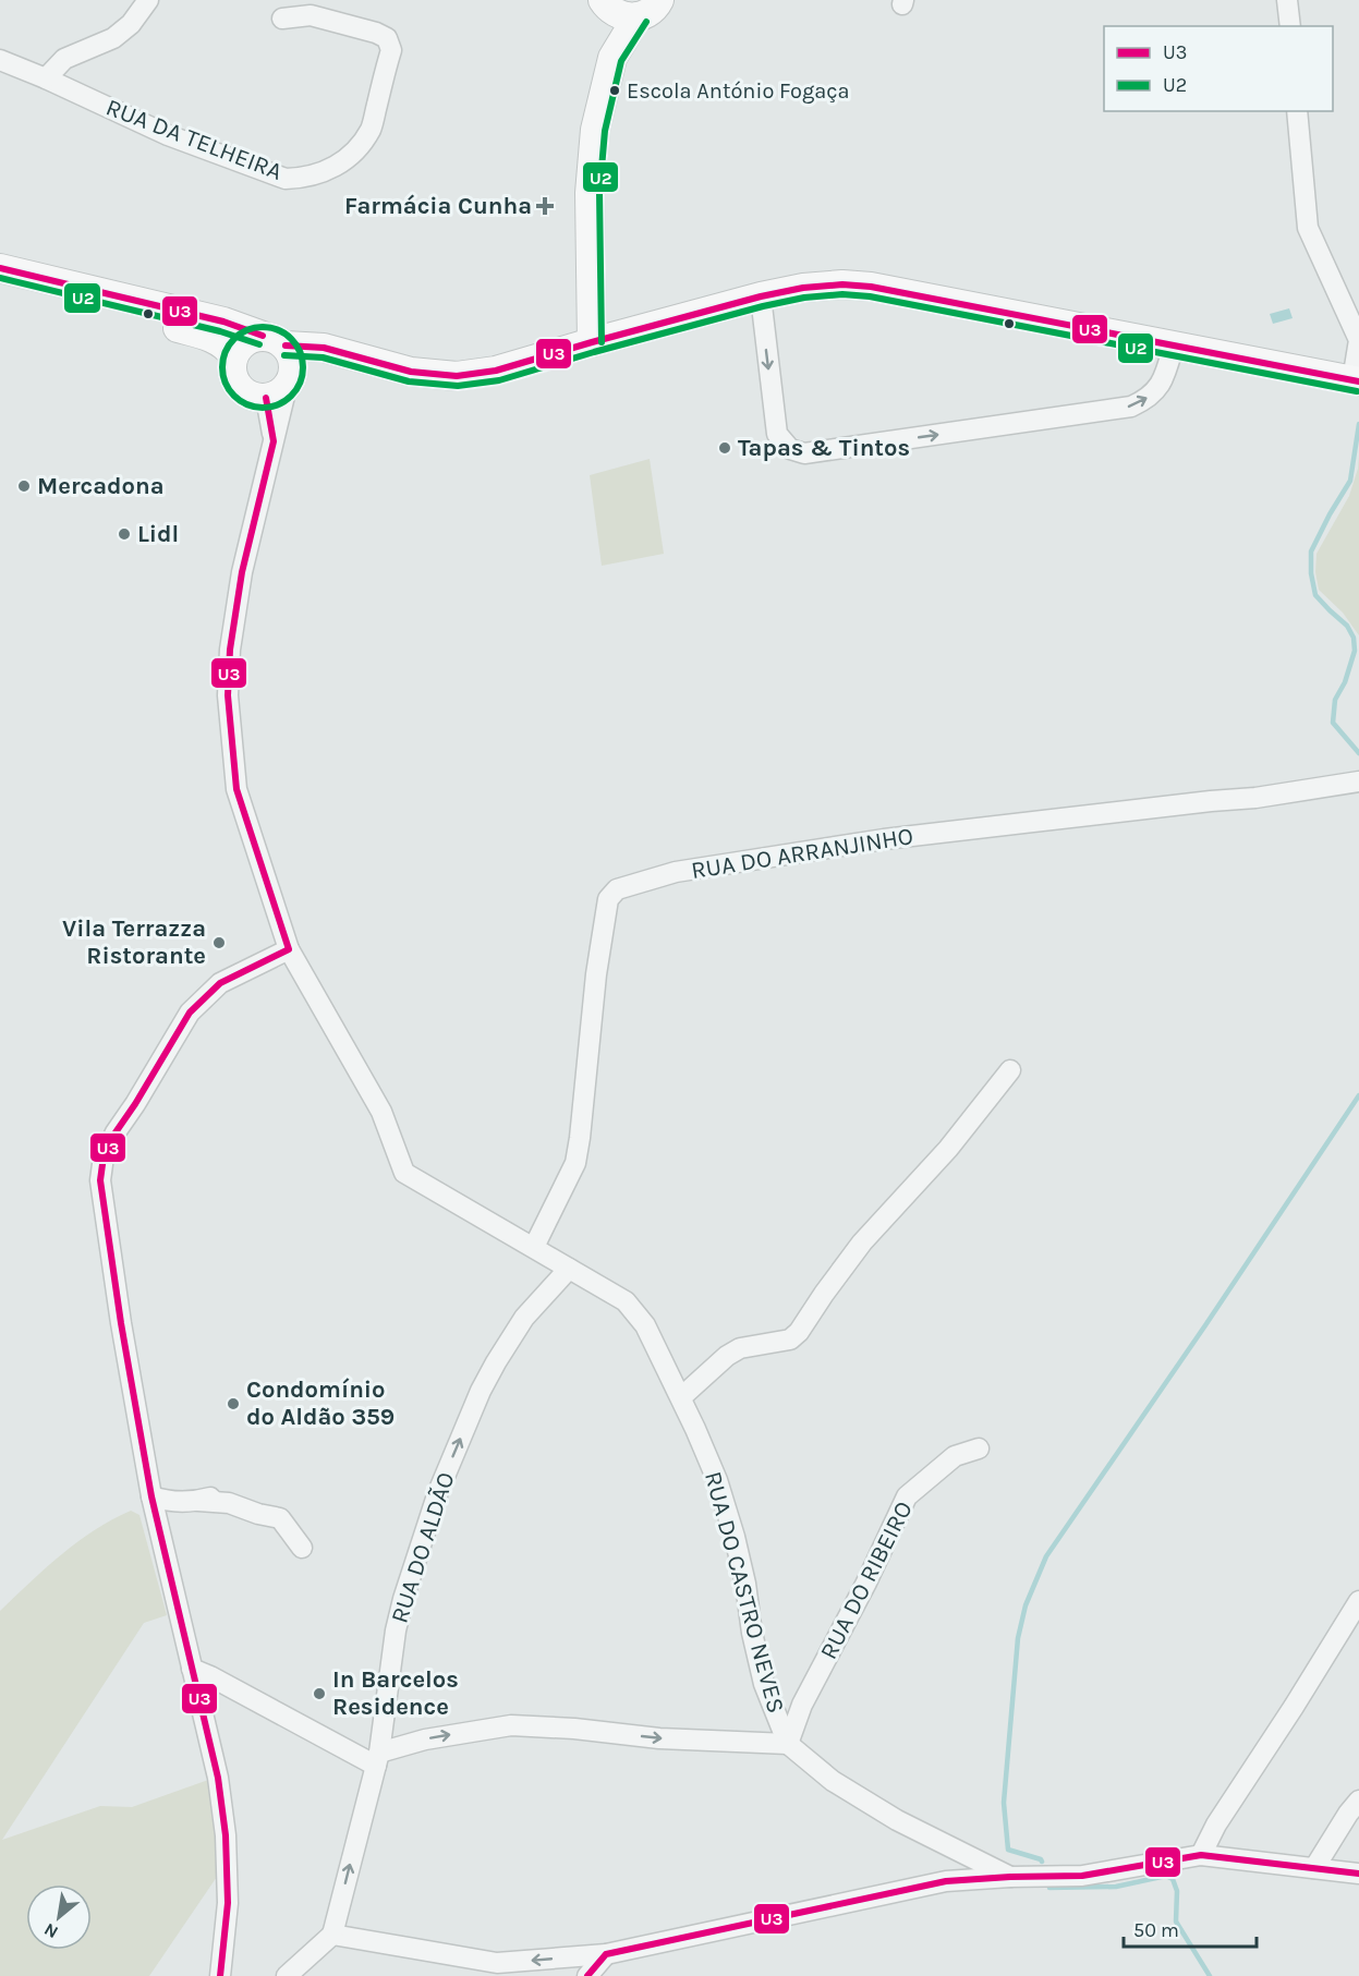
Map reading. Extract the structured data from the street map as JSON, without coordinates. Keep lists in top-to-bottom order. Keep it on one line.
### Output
{"streets":{"street":["RUA DA TELHEIRA","RUA DO ARRANJINHO","RUA DO ALDÃO","RUA DO RIBEIRO","RUA DO CASTRO NEVES"]},"crossings":[["RUA DO ARRANJINHO","RUA DO CASTRO NEVES"],["RUA DO ALDÃO","RUA DO CASTRO NEVES"],["RUA DO RIBEIRO","RUA DO CASTRO NEVES"]],"one_way":["RUA DO ALDÃO"],"places":{"other":["Escola António Fogaça","Tapas & Tintos","Mercadona","Lidl","Vila Terrazza Ristorante","Condomínio do Aldão 359","In Barcelos Residence"],"health":["Farmácia Cunha"]},"lines":["transit line U2","transit line U3"],"legend":["U3","U2"],"scale_bar":"50 m","north":"bottom left"}
